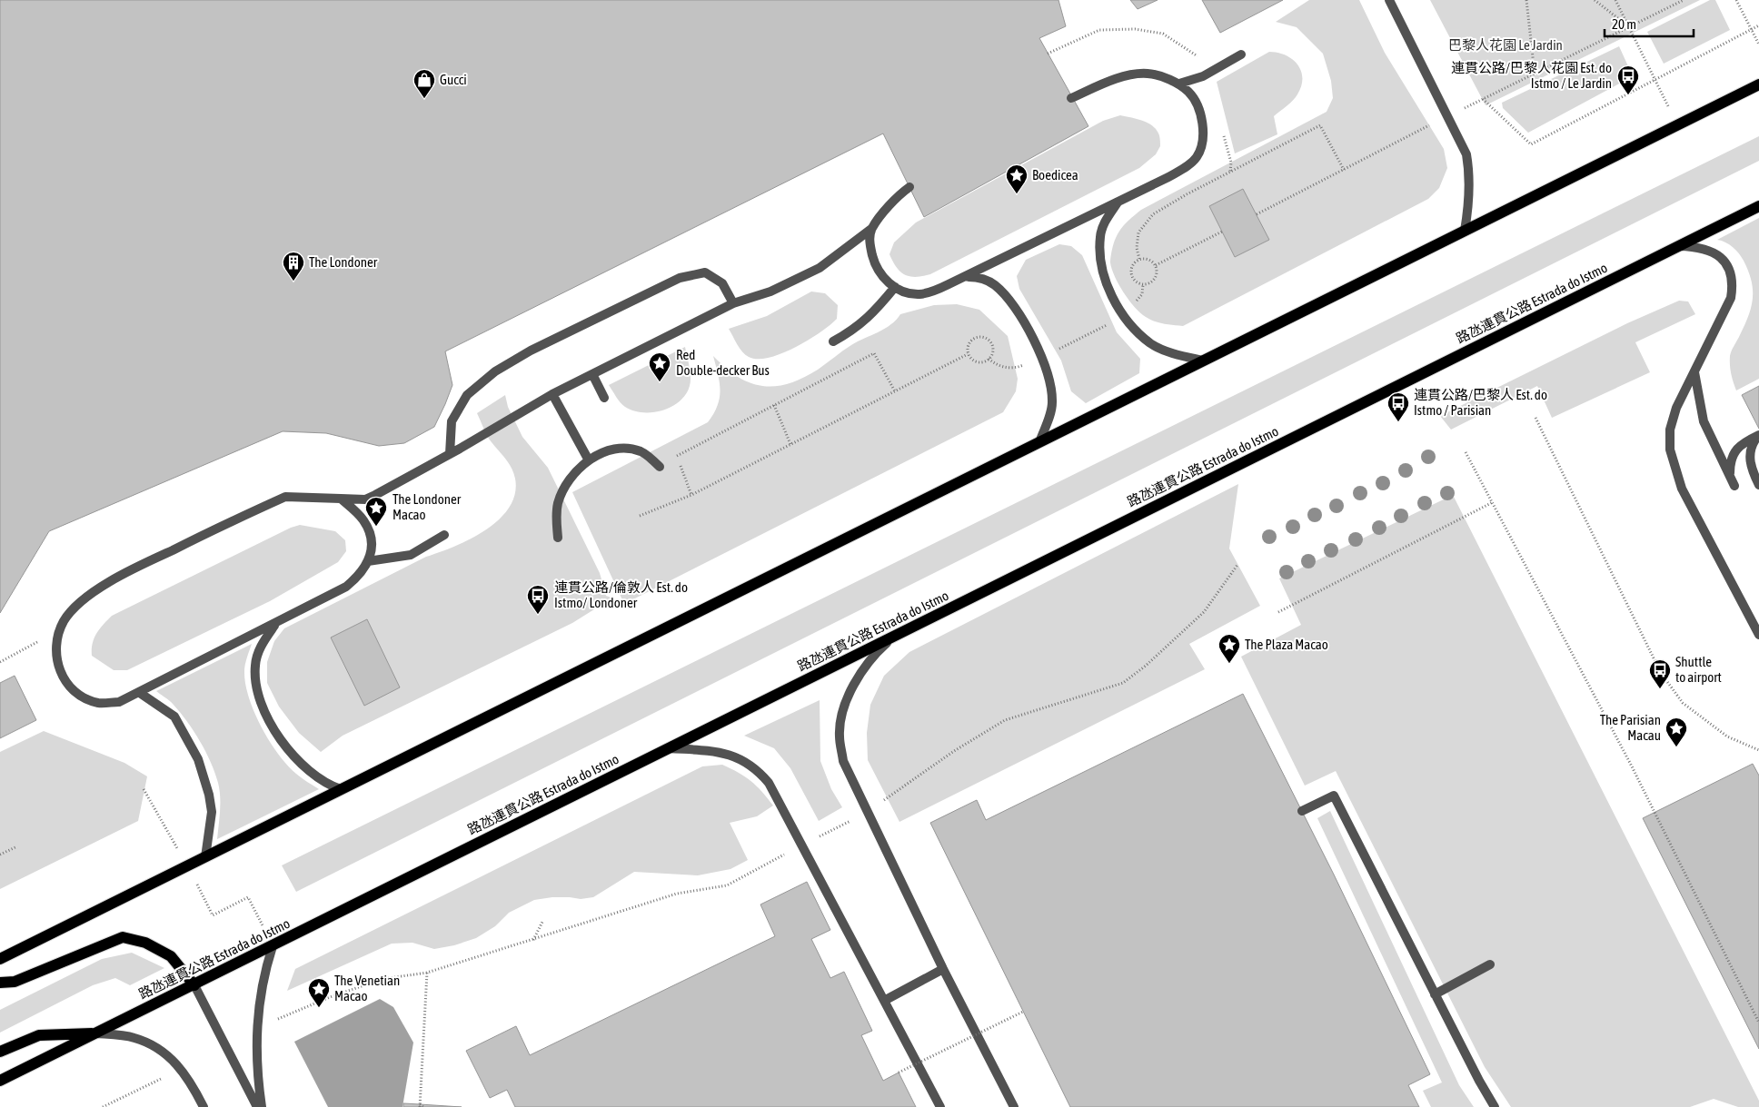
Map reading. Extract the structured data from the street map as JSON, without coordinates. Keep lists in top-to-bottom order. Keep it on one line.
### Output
{"streets":{"main road":["路氹連貫公路 Estrada do Istmo"]},"parks":["巴黎人花園 Le Jardin"],"places":{"bus stop":["連貫公路/巴黎人花園 Est. do Istmo / Le Jardin","連貫公路/巴黎人 Est. do Istmo / Parisian","連貫公路/倫敦人 Est. do Istmo/ Londoner","Shuttle to airport"],"shop":["Gucci"],"place":["Boedicea","Red Double-decker Bus","The Londoner Macao","The Plaza Macao","The Parisian Macau","The Venetian Macao"],"building":["The Londoner"]},"scale_bar":"20 m"}
